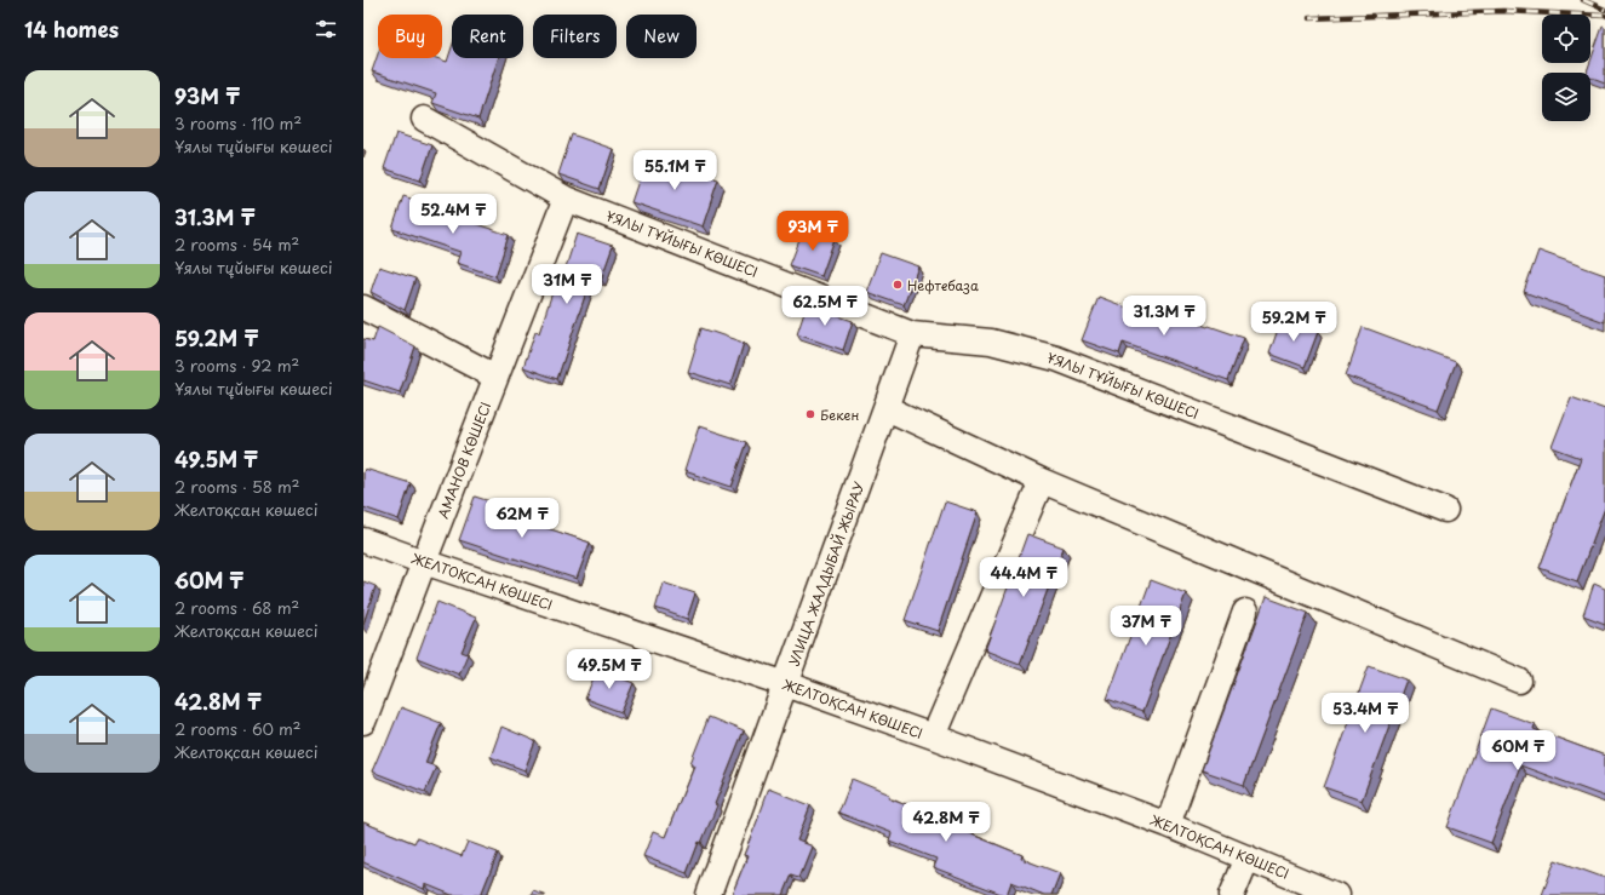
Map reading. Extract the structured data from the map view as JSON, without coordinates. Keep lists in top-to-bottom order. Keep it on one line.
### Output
{"streets":{"street":["ҰЯЛЫ ТҰЙЫҒЫ КӨШЕСІ","АМАНОВ КӨШЕСІ","УЛИЦА ЖАЛДЫБАЙ ЖЫРАУ","ЖЕЛТОҚСАН КӨШЕСІ"]},"crossings":[["ҰЯЛЫ ТҰЙЫҒЫ КӨШЕСІ","АМАНОВ КӨШЕСІ"],["ҰЯЛЫ ТҰЙЫҒЫ КӨШЕСІ","УЛИЦА ЖАЛДЫБАЙ ЖЫРАУ"],["АМАНОВ КӨШЕСІ","ЖЕЛТОҚСАН КӨШЕСІ"],["УЛИЦА ЖАЛДЫБАЙ ЖЫРАУ","ЖЕЛТОҚСАН КӨШЕСІ"]],"places":["Нефтебаза","Бекен"],"page":{"heading":"14 homes","chip":["Buy","Rent","Filters","New"],"list":[{"name":"93M ₸","note":"3 rooms · 110 m² · Ұялы тұйығы көшесі"},{"name":"31.3M ₸","note":"2 rooms · 54 m² · Ұялы тұйығы көшесі"},{"name":"59.2M ₸","note":"3 rooms · 92 m² · Ұялы тұйығы көшесі"},{"name":"49.5M ₸","note":"2 rooms · 58 m² · Желтоқсан көшесі"},{"name":"60M ₸","note":"2 rooms · 68 m² · Желтоқсан көшесі"},{"name":"42.8M ₸","note":"2 rooms · 60 m² · Желтоқсан көшесі"}],"price":["55.1M ₸","52.4M ₸","93M ₸","31M ₸","62.5M ₸","31.3M ₸","59.2M ₸","62M ₸","44.4M ₸","37M ₸","49.5M ₸","53.4M ₸","60M ₸","42.8M ₸"]}}
